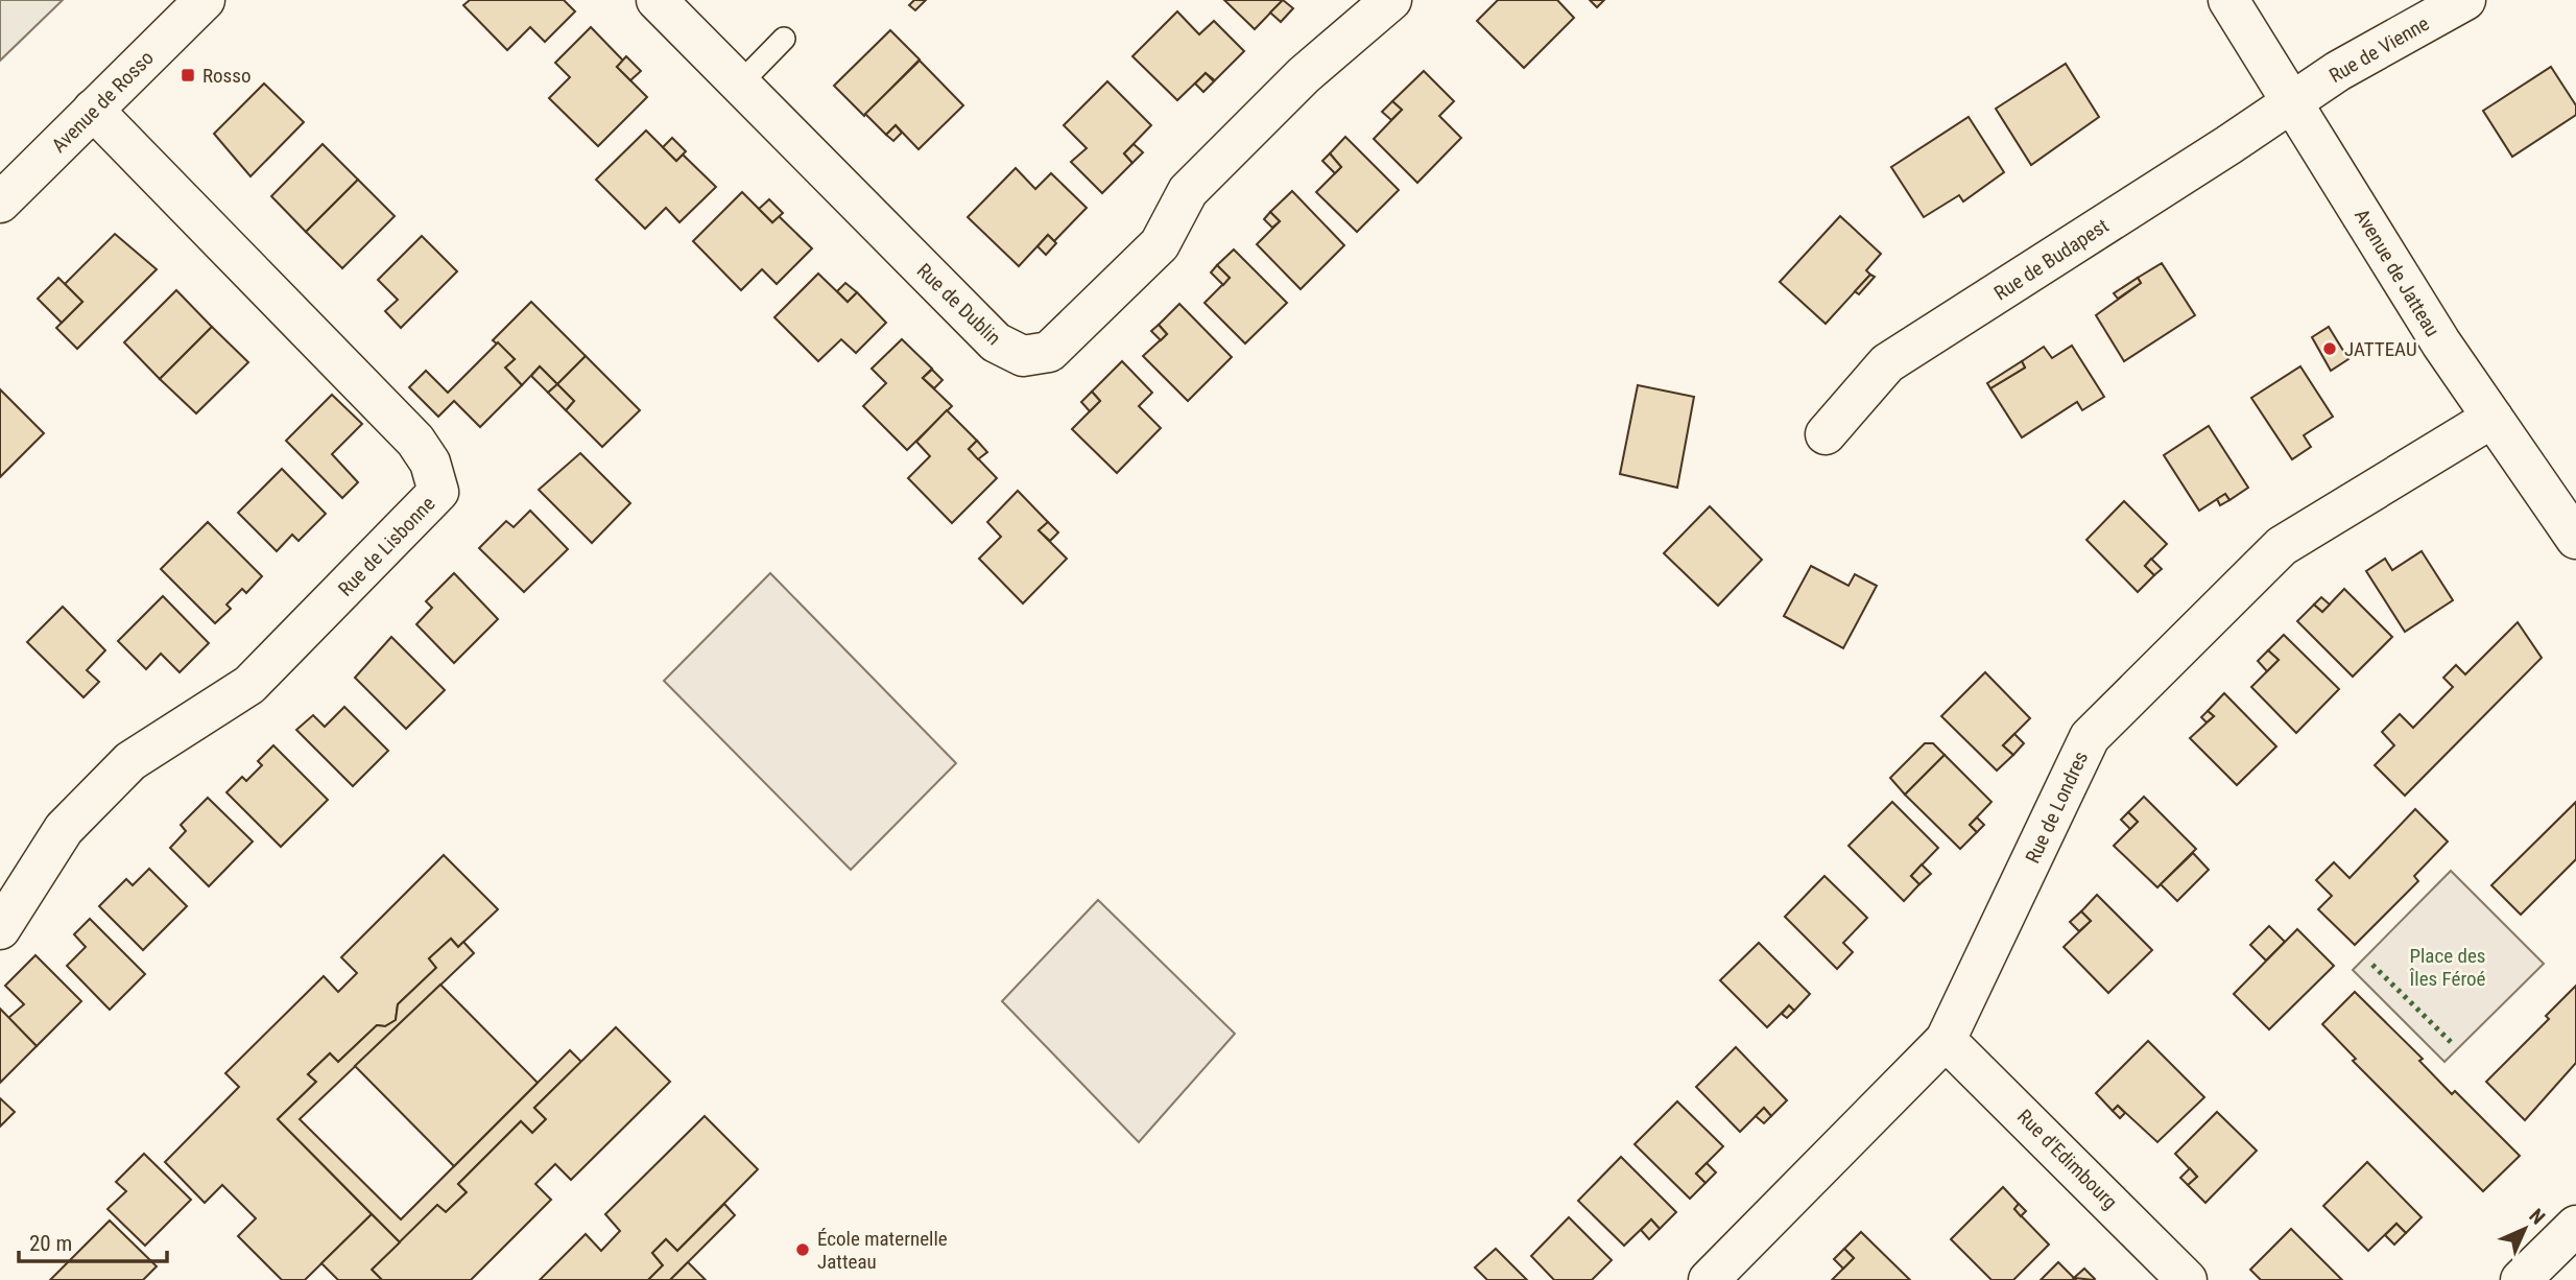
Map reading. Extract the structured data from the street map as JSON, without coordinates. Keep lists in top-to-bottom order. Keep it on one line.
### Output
{"streets":{"street":["Rue de Vienne","Avenue de Rosso","Rue de Budapest","Avenue de Jatteau","Rue de Dublin","Rue de Lisbonne","Rue de Londres","Rue d'Edimbourg"]},"crossings":[["Rue de Vienne","Rue de Budapest"],["Rue de Vienne","Avenue de Jatteau"],["Avenue de Rosso","Rue de Lisbonne"],["Rue de Budapest","Avenue de Jatteau"],["Avenue de Jatteau","Rue de Londres"],["Rue de Londres","Rue d'Edimbourg"]],"parks":["Place des Îles Féroé"],"places":{"transit":["Rosso"],"other":["JATTEAU","École maternelle Jatteau"]},"scale_bar":"20 m","north":"top right"}
